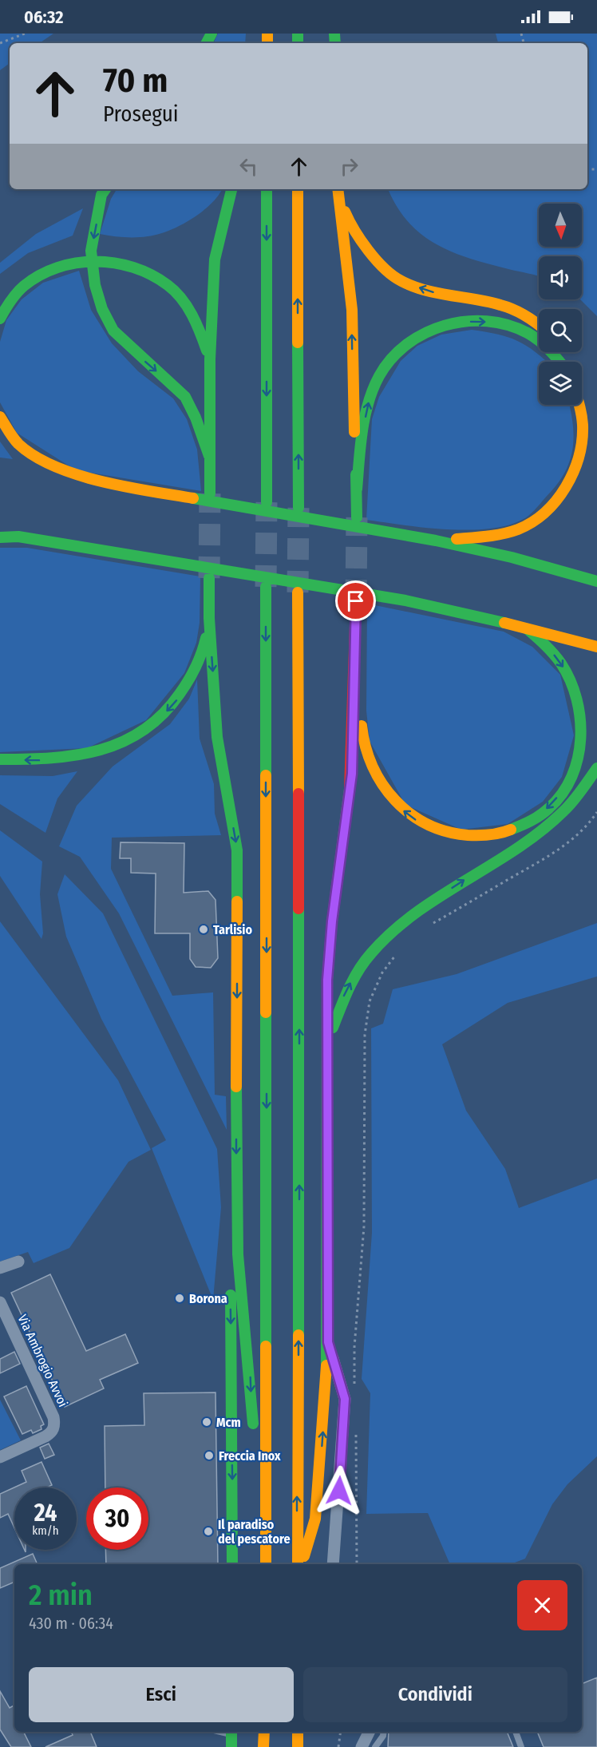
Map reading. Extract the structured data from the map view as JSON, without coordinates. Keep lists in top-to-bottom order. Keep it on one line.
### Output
{"streets":{"street":["Via Ambrogio Avvoi"]},"places":["Tarlisio","Borona","Mcm","Freccia Inox","Il paradiso del pescatore"],"north":"bottom","page":{"status":"06:32","turn":["70 m","Prosegui"],"speed":"24 km/h","limit":"30","heading":["2 min","430 m · 06:34"],"buttons":["Esci","Condividi"]}}
